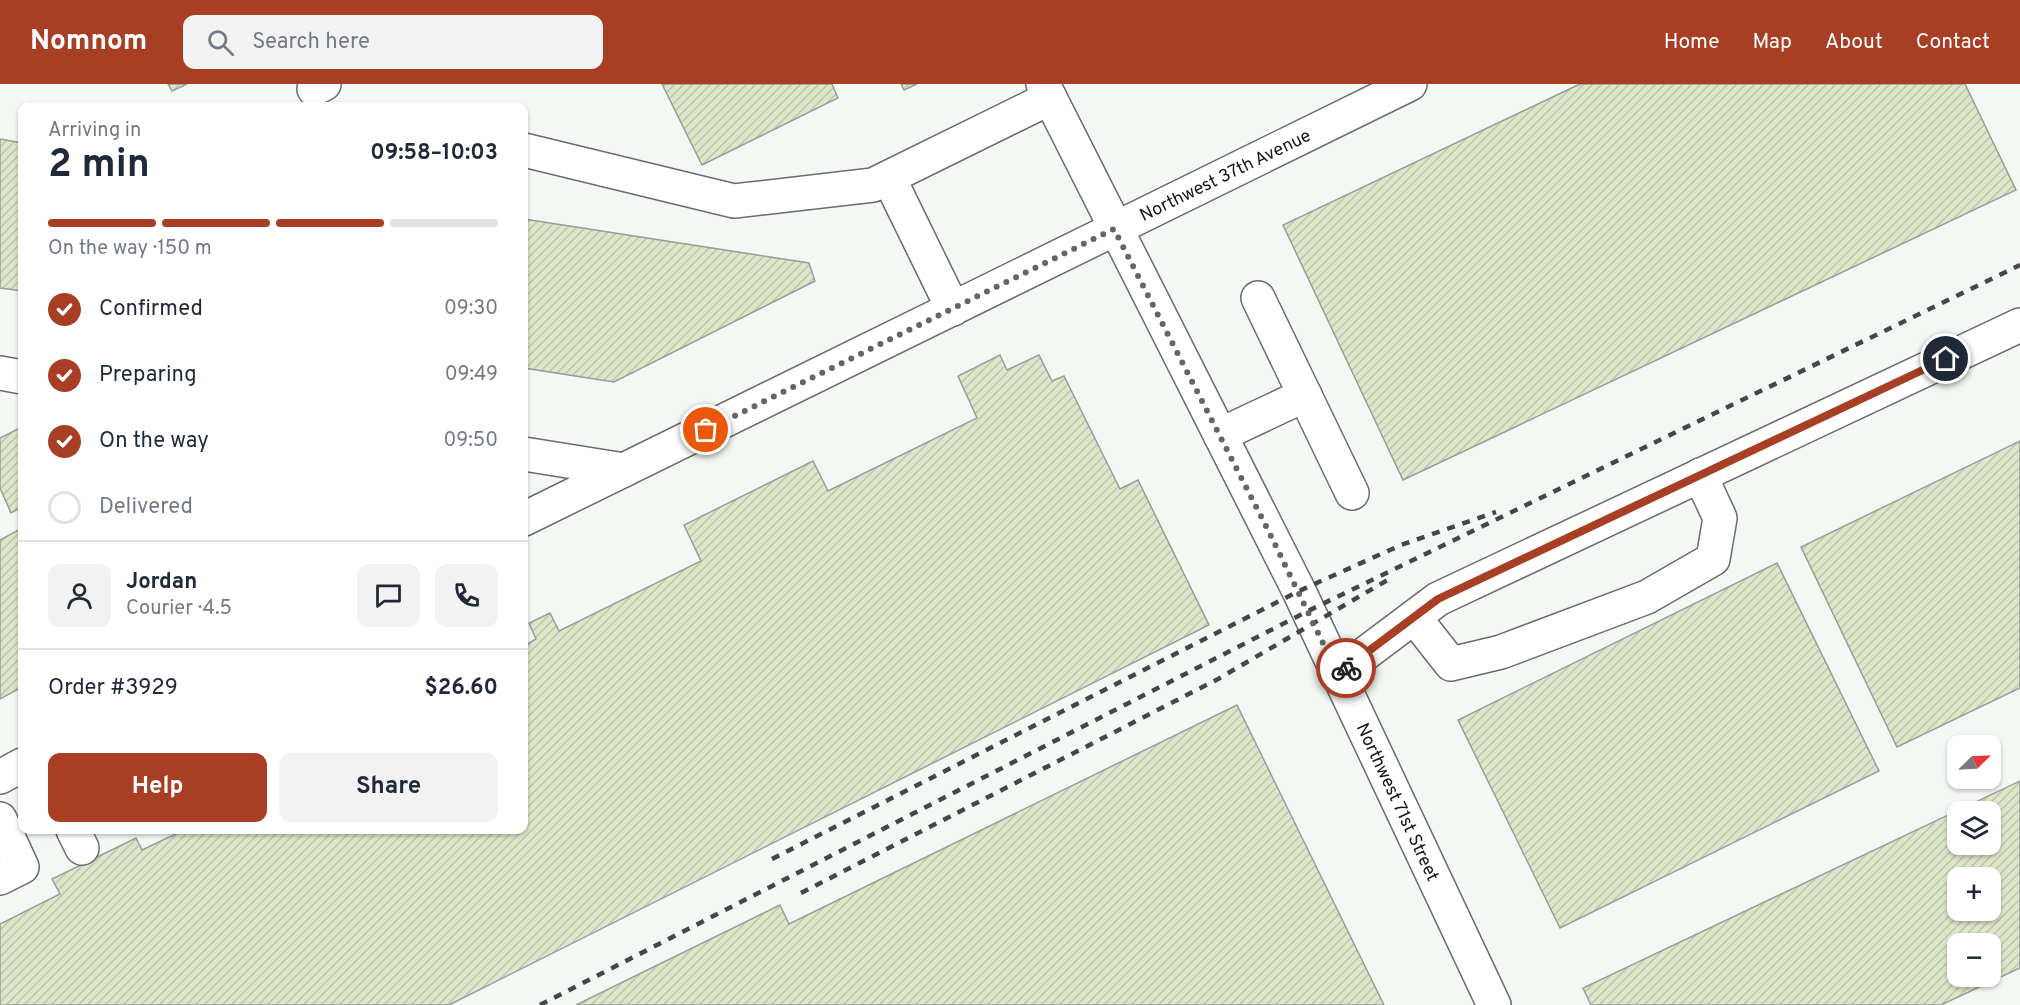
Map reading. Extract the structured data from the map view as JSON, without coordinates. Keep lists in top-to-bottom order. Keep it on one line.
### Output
{"streets":{"street":["Northwest 37th Avenue","Northwest 71st Street"]},"crossings":[["Northwest 37th Avenue","Northwest 71st Street"]],"north":"top right","page":{"header":"Nomnom","search":"Search here","nav":["Home","Map","About","Contact"],"heading":["2 min","Arriving in","09:58–10:03"],"panel":["Jordan","Courier · 4.5","Order #3929","$26.60"],"bar":"On the way · 150 m","list":[["Confirmed","09:30"],["Preparing","09:49"],["On the way","09:50"],"Delivered"],"map_buttons":["+","−"],"buttons":["Help","Share"]}}
